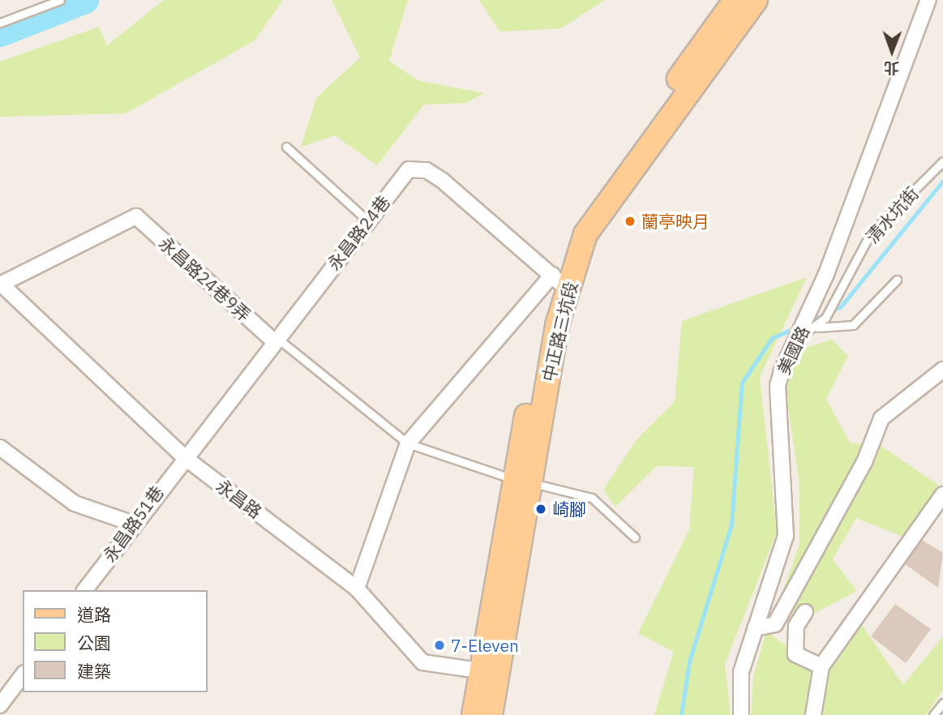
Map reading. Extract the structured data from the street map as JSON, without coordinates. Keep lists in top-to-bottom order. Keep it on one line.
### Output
{"streets":{"main road":["中正路三坑段"],"street":["永昌路24巷","永昌路24巷9弄","美國路","永昌路","永昌路51巷"],"lane":["清水坑街"]},"crossings":[["清水坑街","美國路"],["永昌路24巷","永昌路24巷9弄"],["永昌路24巷","中正路三坑段"],["永昌路24巷","永昌路"],["永昌路24巷","永昌路51巷"],["永昌路24巷9弄","永昌路"],["中正路三坑段","永昌路"],["永昌路","永昌路51巷"]],"places":["蘭亭映月","崎腳","7-Eleven"],"legend":["道路","公園","建築"],"north":"bottom"}
